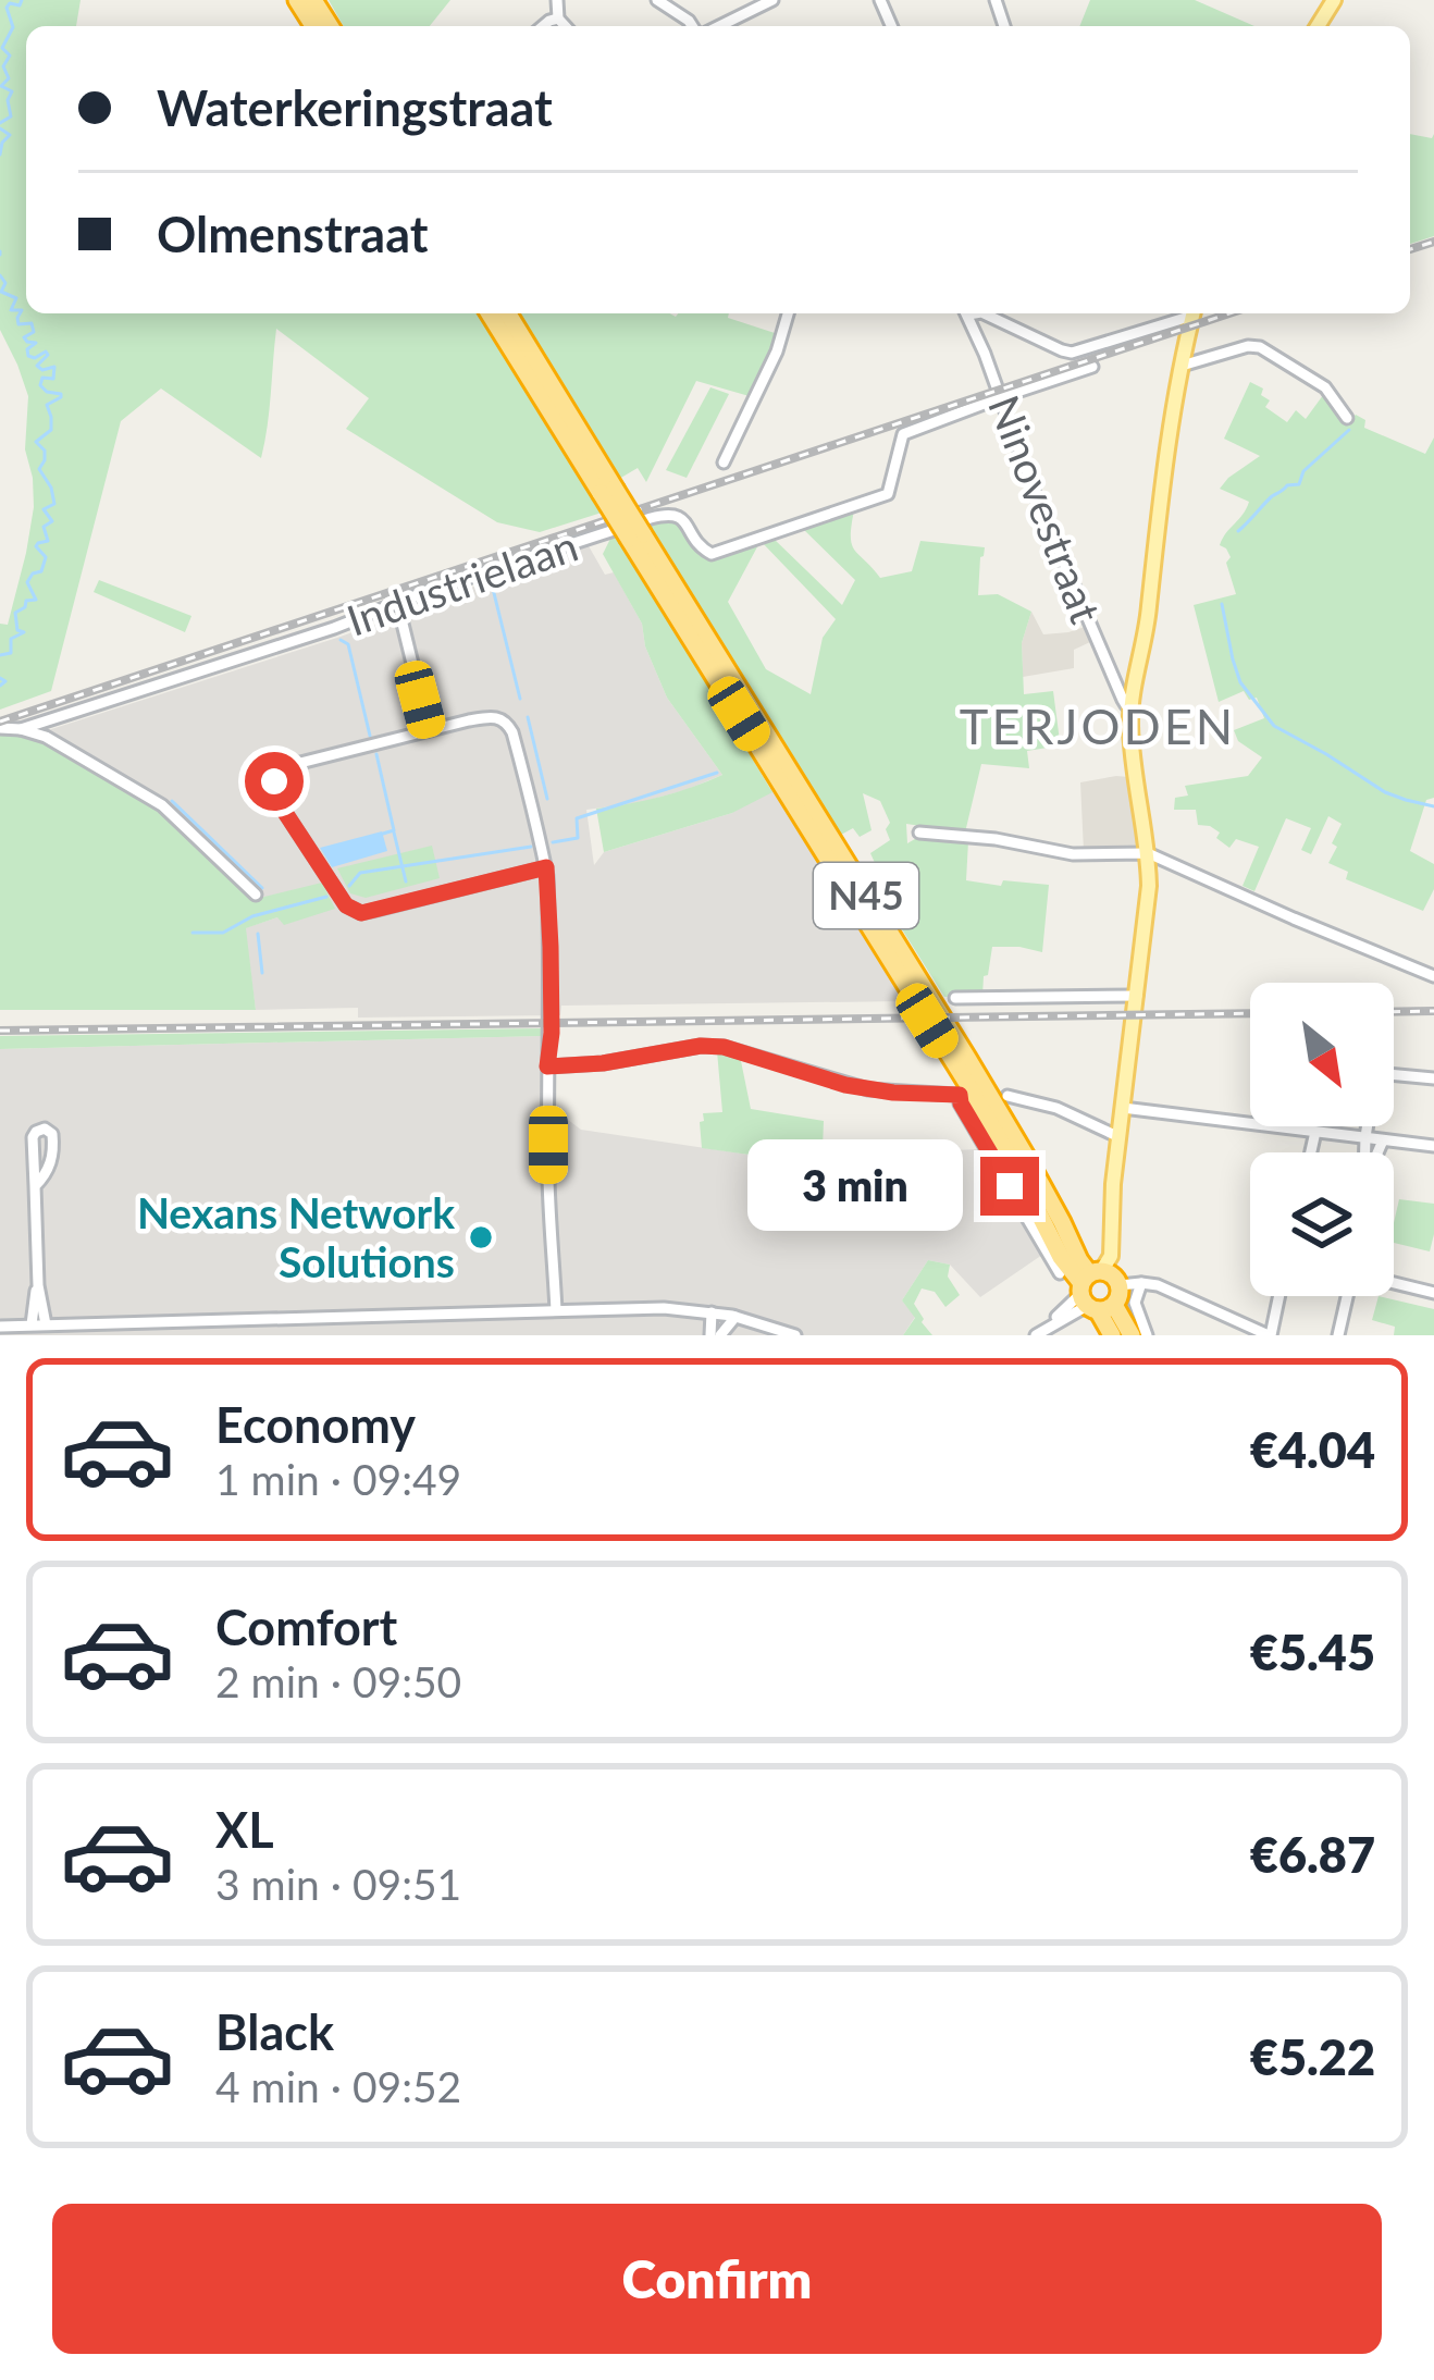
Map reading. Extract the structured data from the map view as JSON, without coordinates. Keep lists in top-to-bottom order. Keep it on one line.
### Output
{"streets":{"highway":["N45"],"street":["Ninovestraat","Industrielaan"]},"crossings":[["Ninovestraat","Industrielaan"]],"districts":["TERJODEN"],"places":["Nexans Network Solutions"],"north":"bottom right","page":{"banner":["Waterkeringstraat","Olmenstraat"],"bubble":"3 min","list":[{"name":"Economy","note":"1 min · 09:49","value":"€4.04"},{"name":"Comfort","note":"2 min · 09:50","value":"€5.45"},{"name":"XL","note":"3 min · 09:51","value":"€6.87"},{"name":"Black","note":"4 min · 09:52","value":"€5.22"}],"buttons":"Confirm"}}
